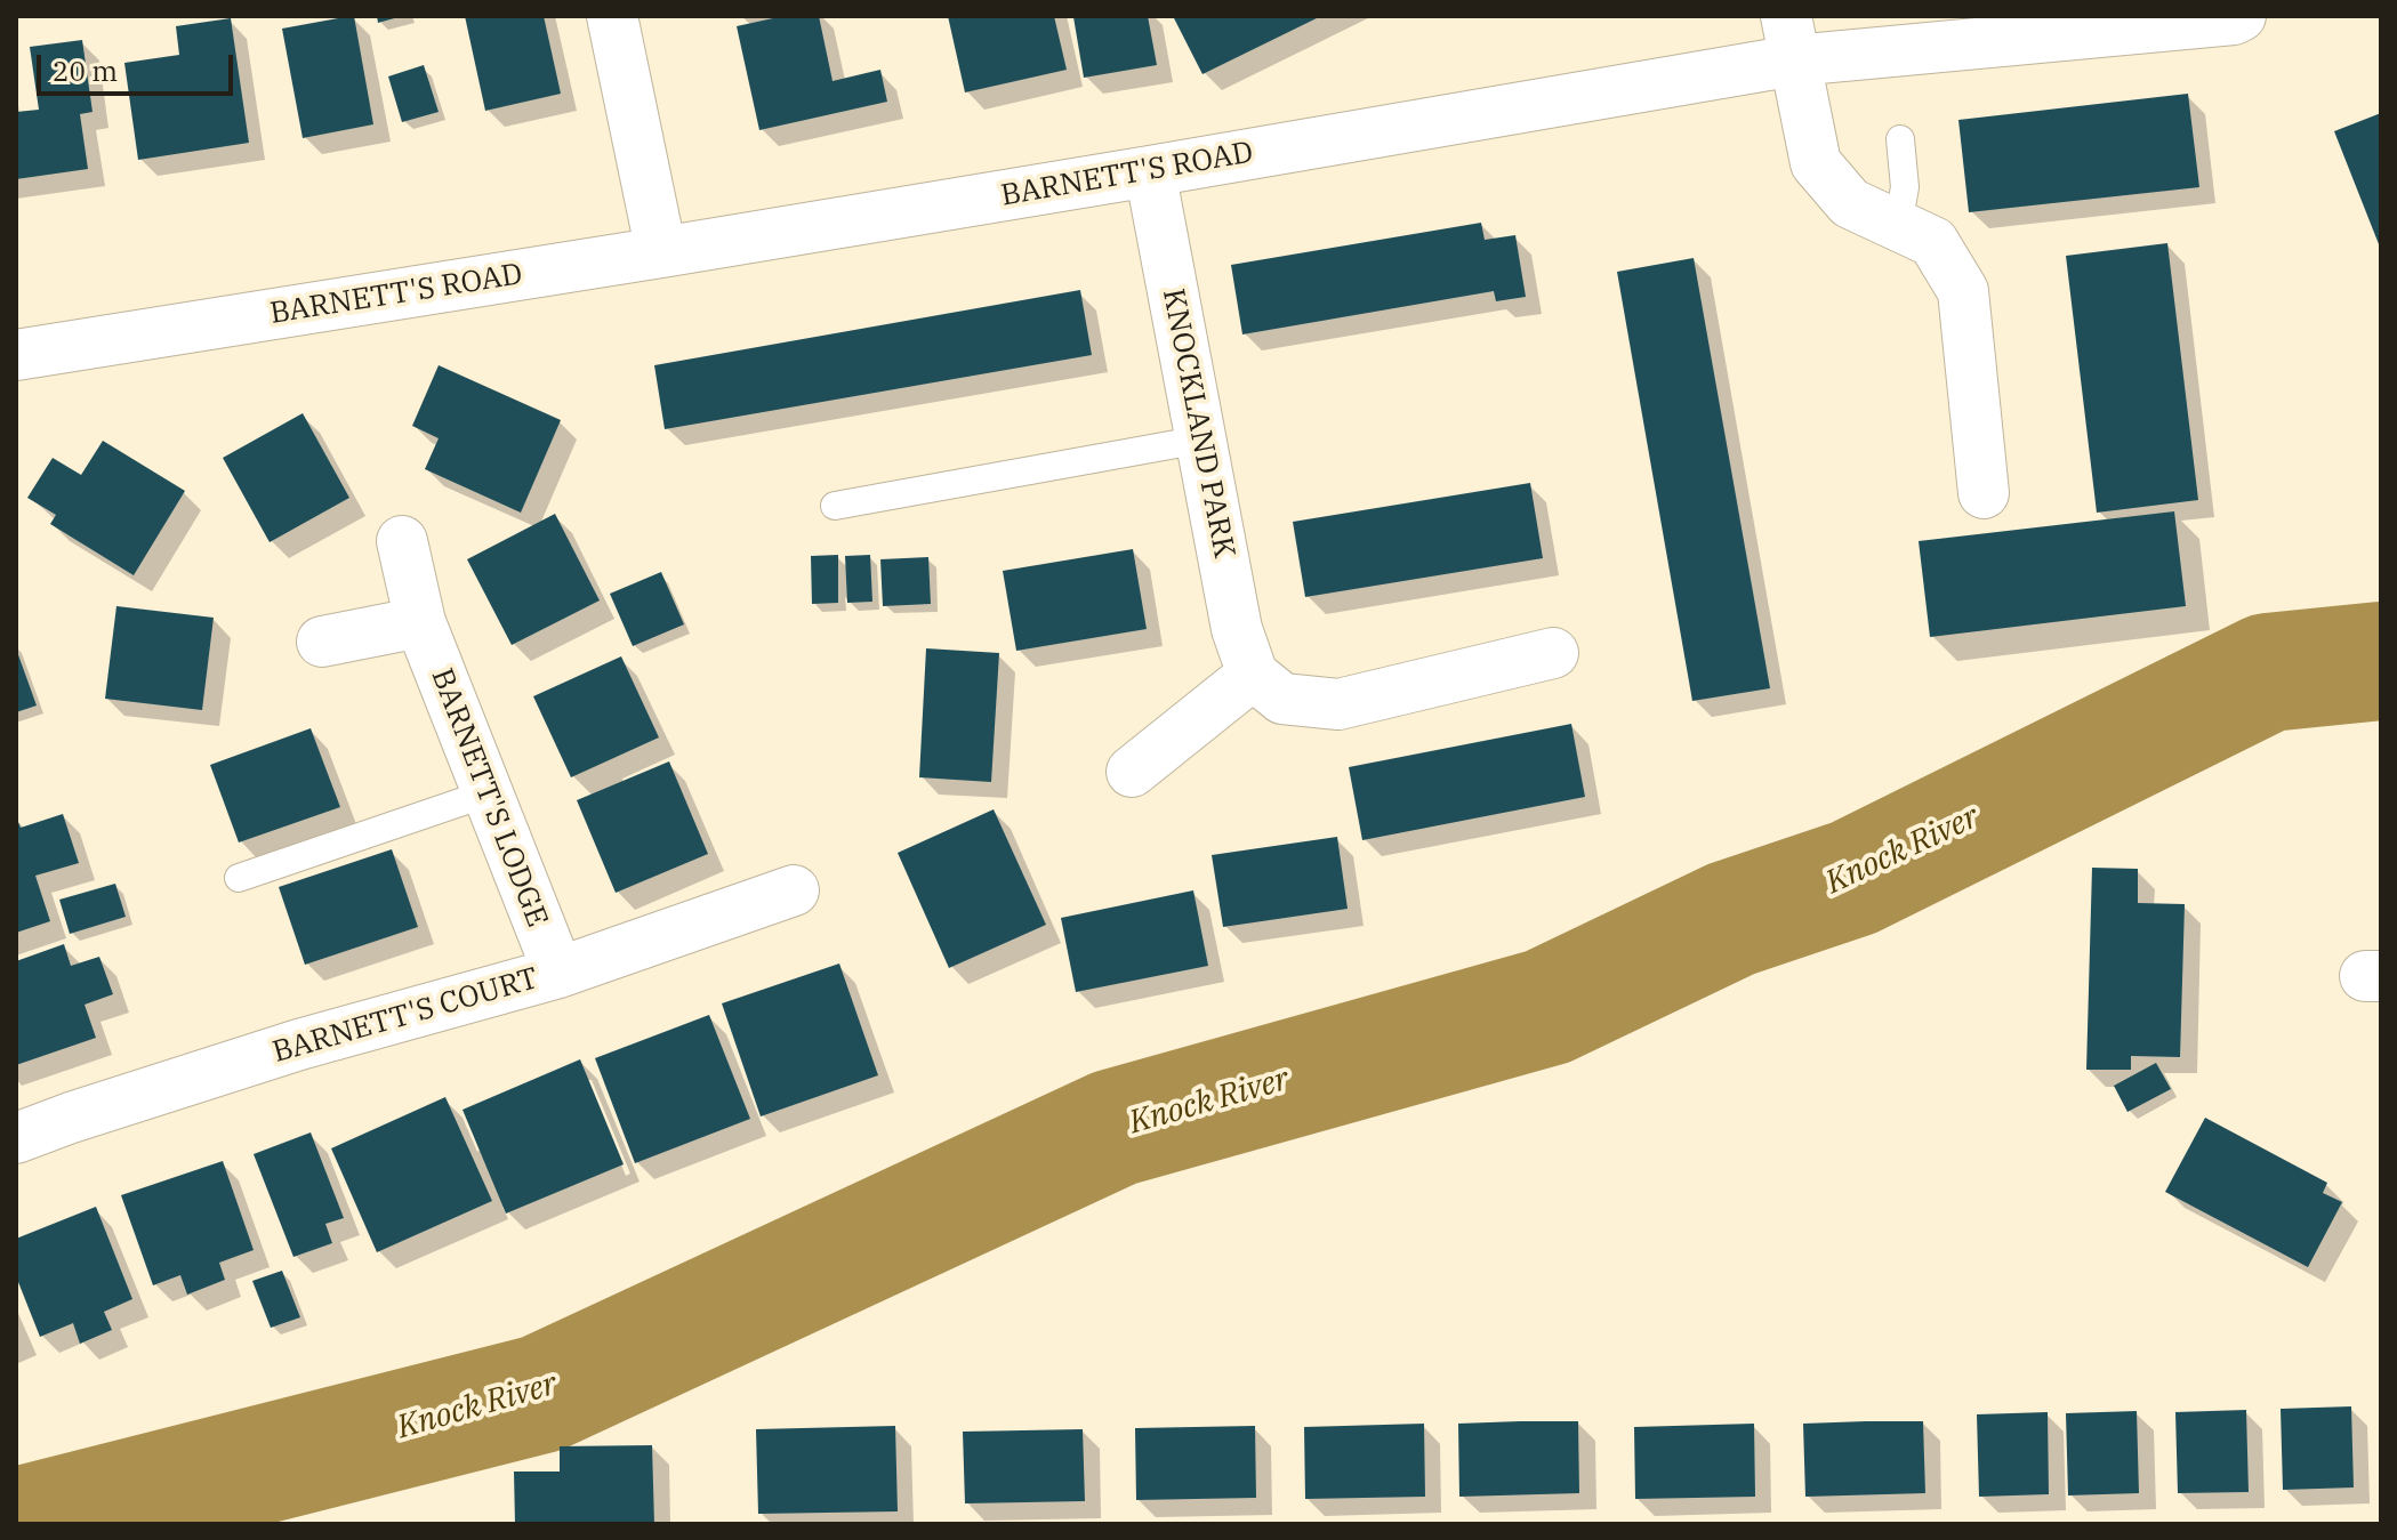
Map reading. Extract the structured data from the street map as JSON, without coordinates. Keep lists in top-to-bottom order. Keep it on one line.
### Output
{"streets":{"street":["BARNETT'S ROAD","KNOCKLAND PARK","BARNETT'S LODGE","BARNETT'S COURT"]},"crossings":[["BARNETT'S ROAD","KNOCKLAND PARK"],["BARNETT'S LODGE","BARNETT'S COURT"]],"water":["Knock River"],"scale_bar":"20 m"}
